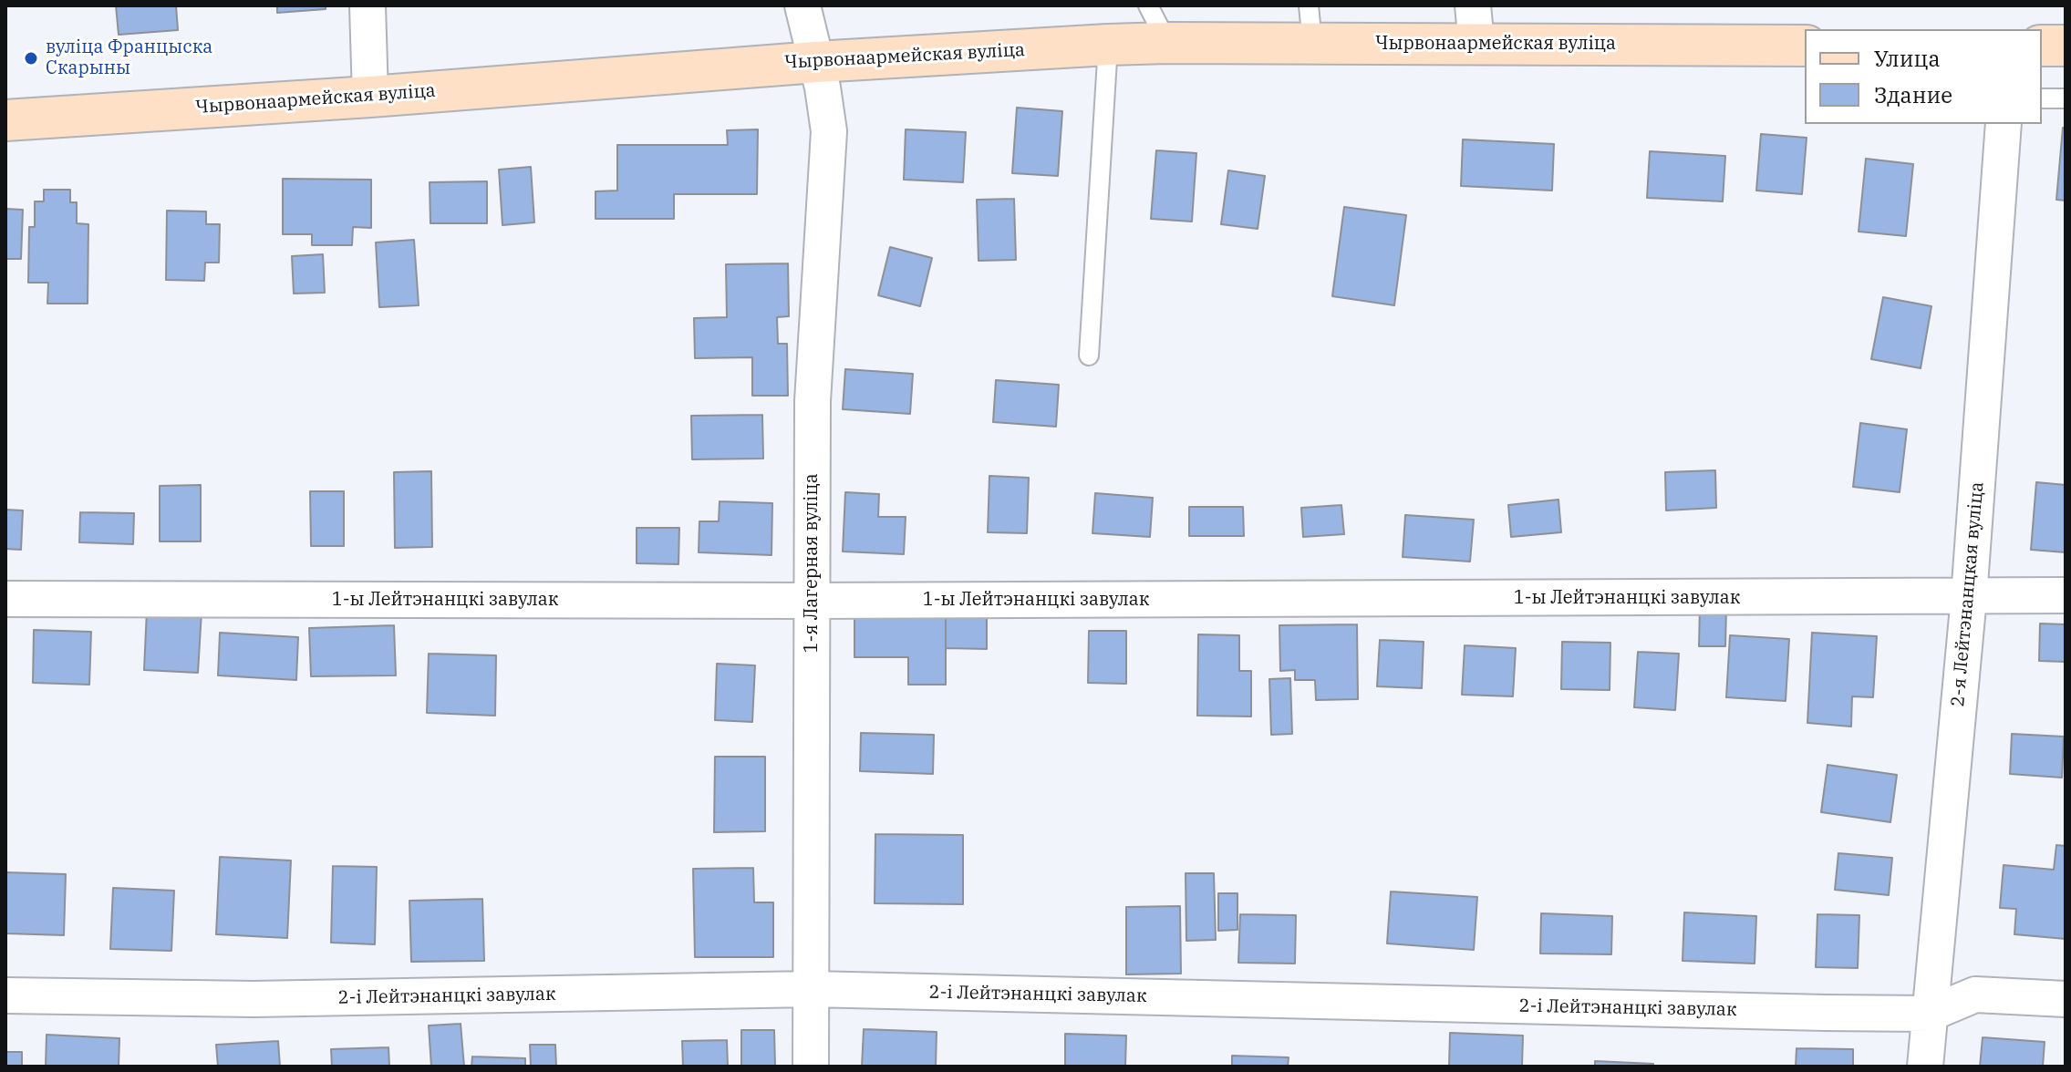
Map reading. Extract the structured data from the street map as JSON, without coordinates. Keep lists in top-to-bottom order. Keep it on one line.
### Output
{"streets":{"main road":["Чырвонаармейская вуліца"],"street":["1-я Лагерная вуліца","2-я Лейтэнанцкая вуліца","1-ы Лейтэнанцкі завулак","2-і Лейтэнанцкі завулак"]},"crossings":[["Чырвонаармейская вуліца","1-я Лагерная вуліца"],["1-я Лагерная вуліца","1-ы Лейтэнанцкі завулак"],["1-я Лагерная вуліца","2-і Лейтэнанцкі завулак"],["2-я Лейтэнанцкая вуліца","1-ы Лейтэнанцкі завулак"],["2-я Лейтэнанцкая вуліца","2-і Лейтэнанцкі завулак"]],"places":["вуліца Францыска Скарыны"],"legend":["Улица","Здание"]}
